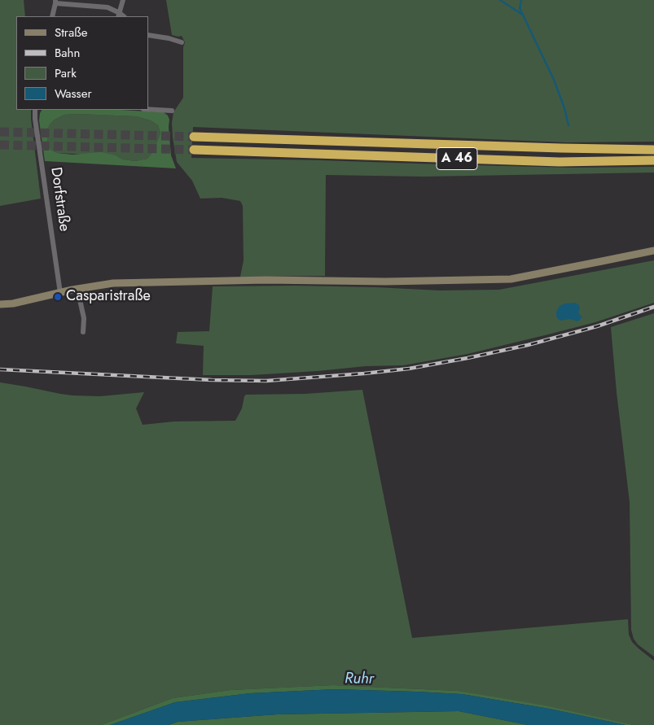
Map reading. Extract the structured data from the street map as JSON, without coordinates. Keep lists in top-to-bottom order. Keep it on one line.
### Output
{"streets":{"highway":["A 46"],"street":["Dorfstraße"]},"water":["Ruhr"],"places":["Casparistraße"],"legend":["Straße","Bahn","Park","Wasser"]}
